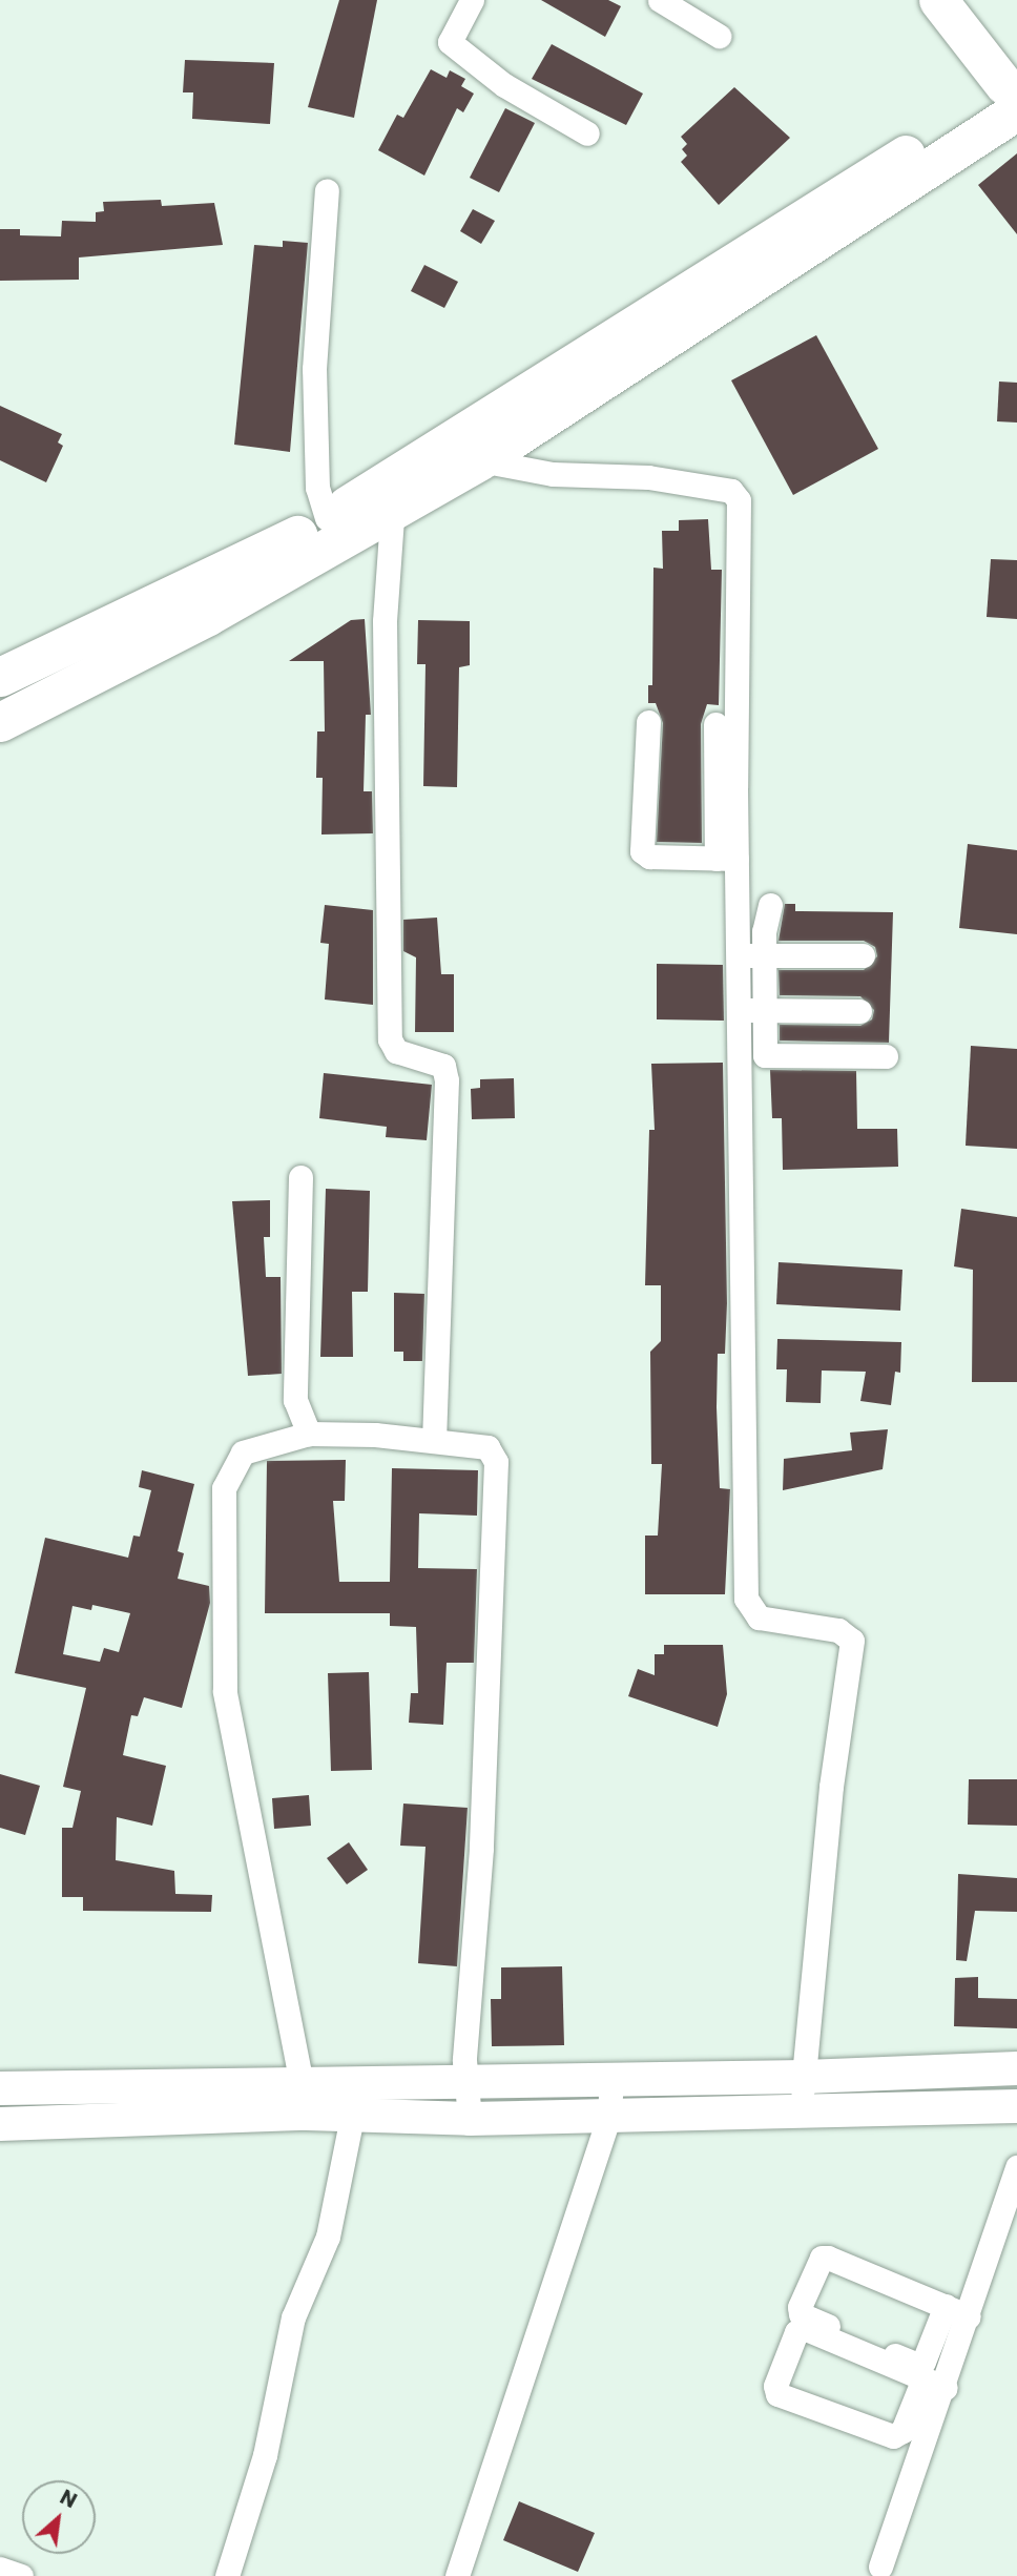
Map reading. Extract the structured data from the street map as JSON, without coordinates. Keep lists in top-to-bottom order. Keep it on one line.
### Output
{"north":"top right"}
